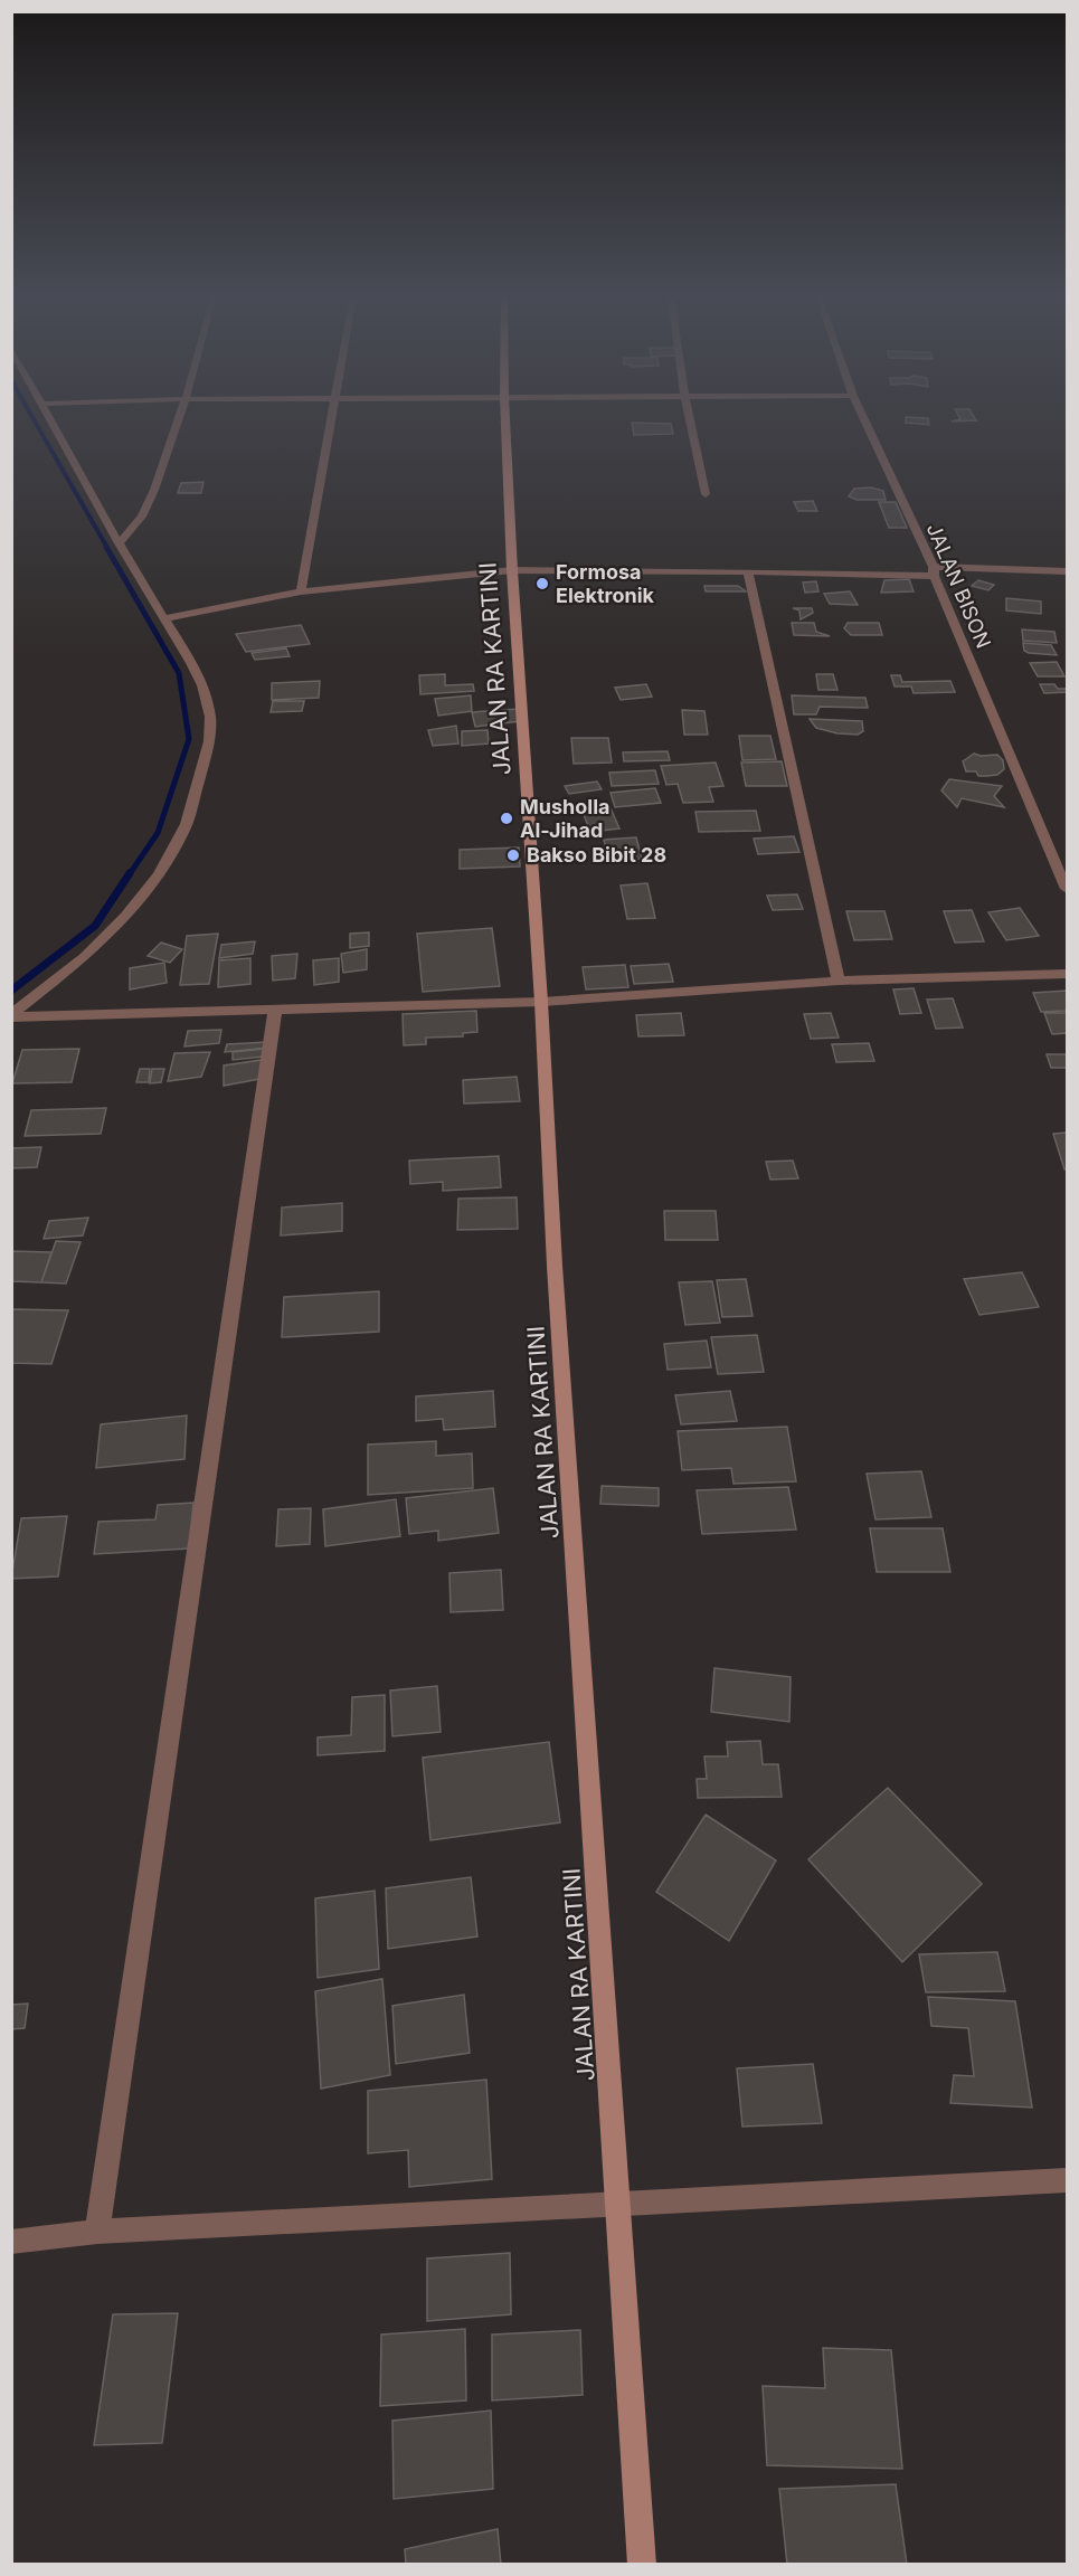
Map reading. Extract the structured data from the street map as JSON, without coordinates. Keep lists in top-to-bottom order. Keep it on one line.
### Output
{"streets":{"main road":["JALAN RA KARTINI"],"street":["JALAN BISON"]},"places":["Formosa Elektronik","Musholla Al-Jihad","Bakso Bibit 28"]}
